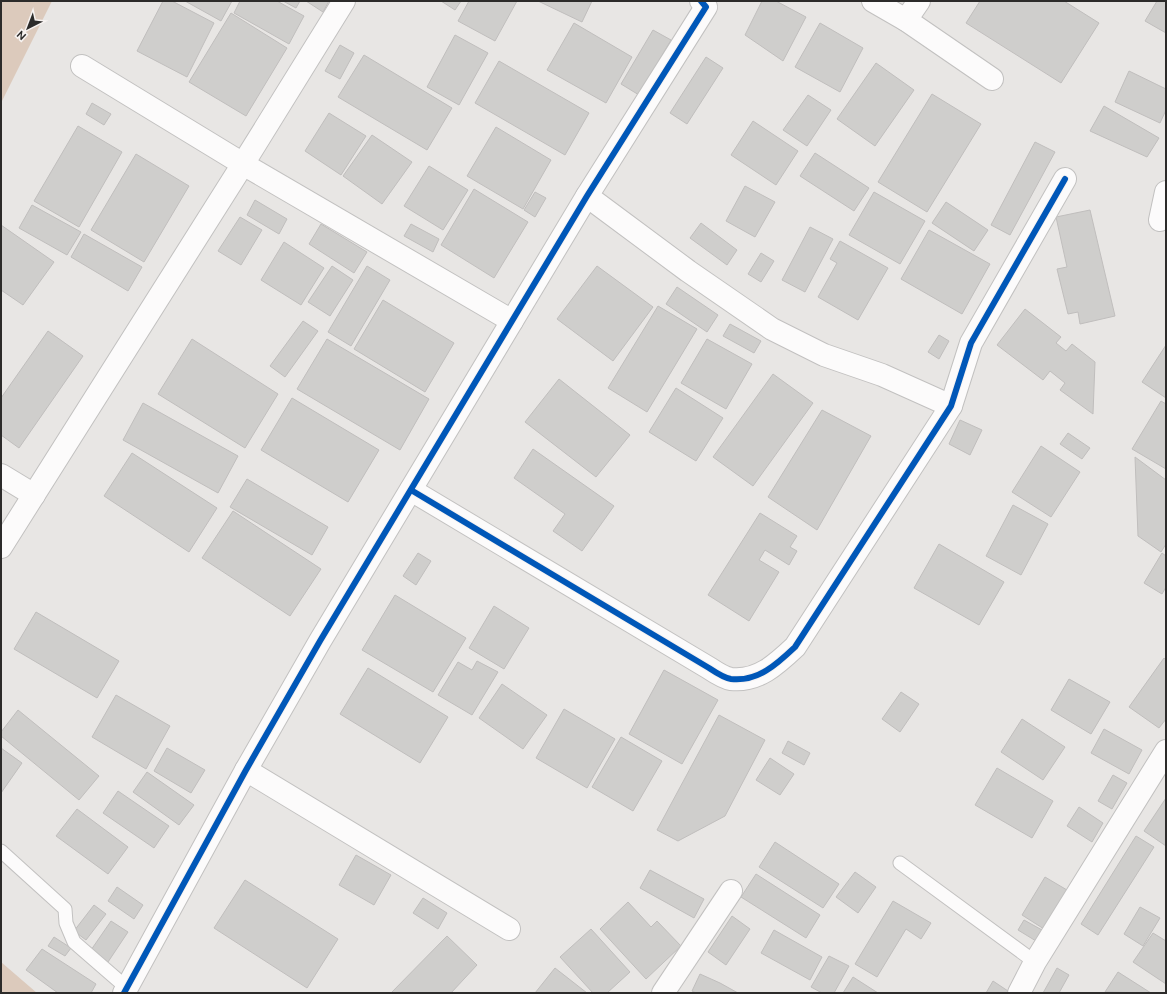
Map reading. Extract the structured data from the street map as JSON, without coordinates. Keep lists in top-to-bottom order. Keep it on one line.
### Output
{"north":"bottom left"}
